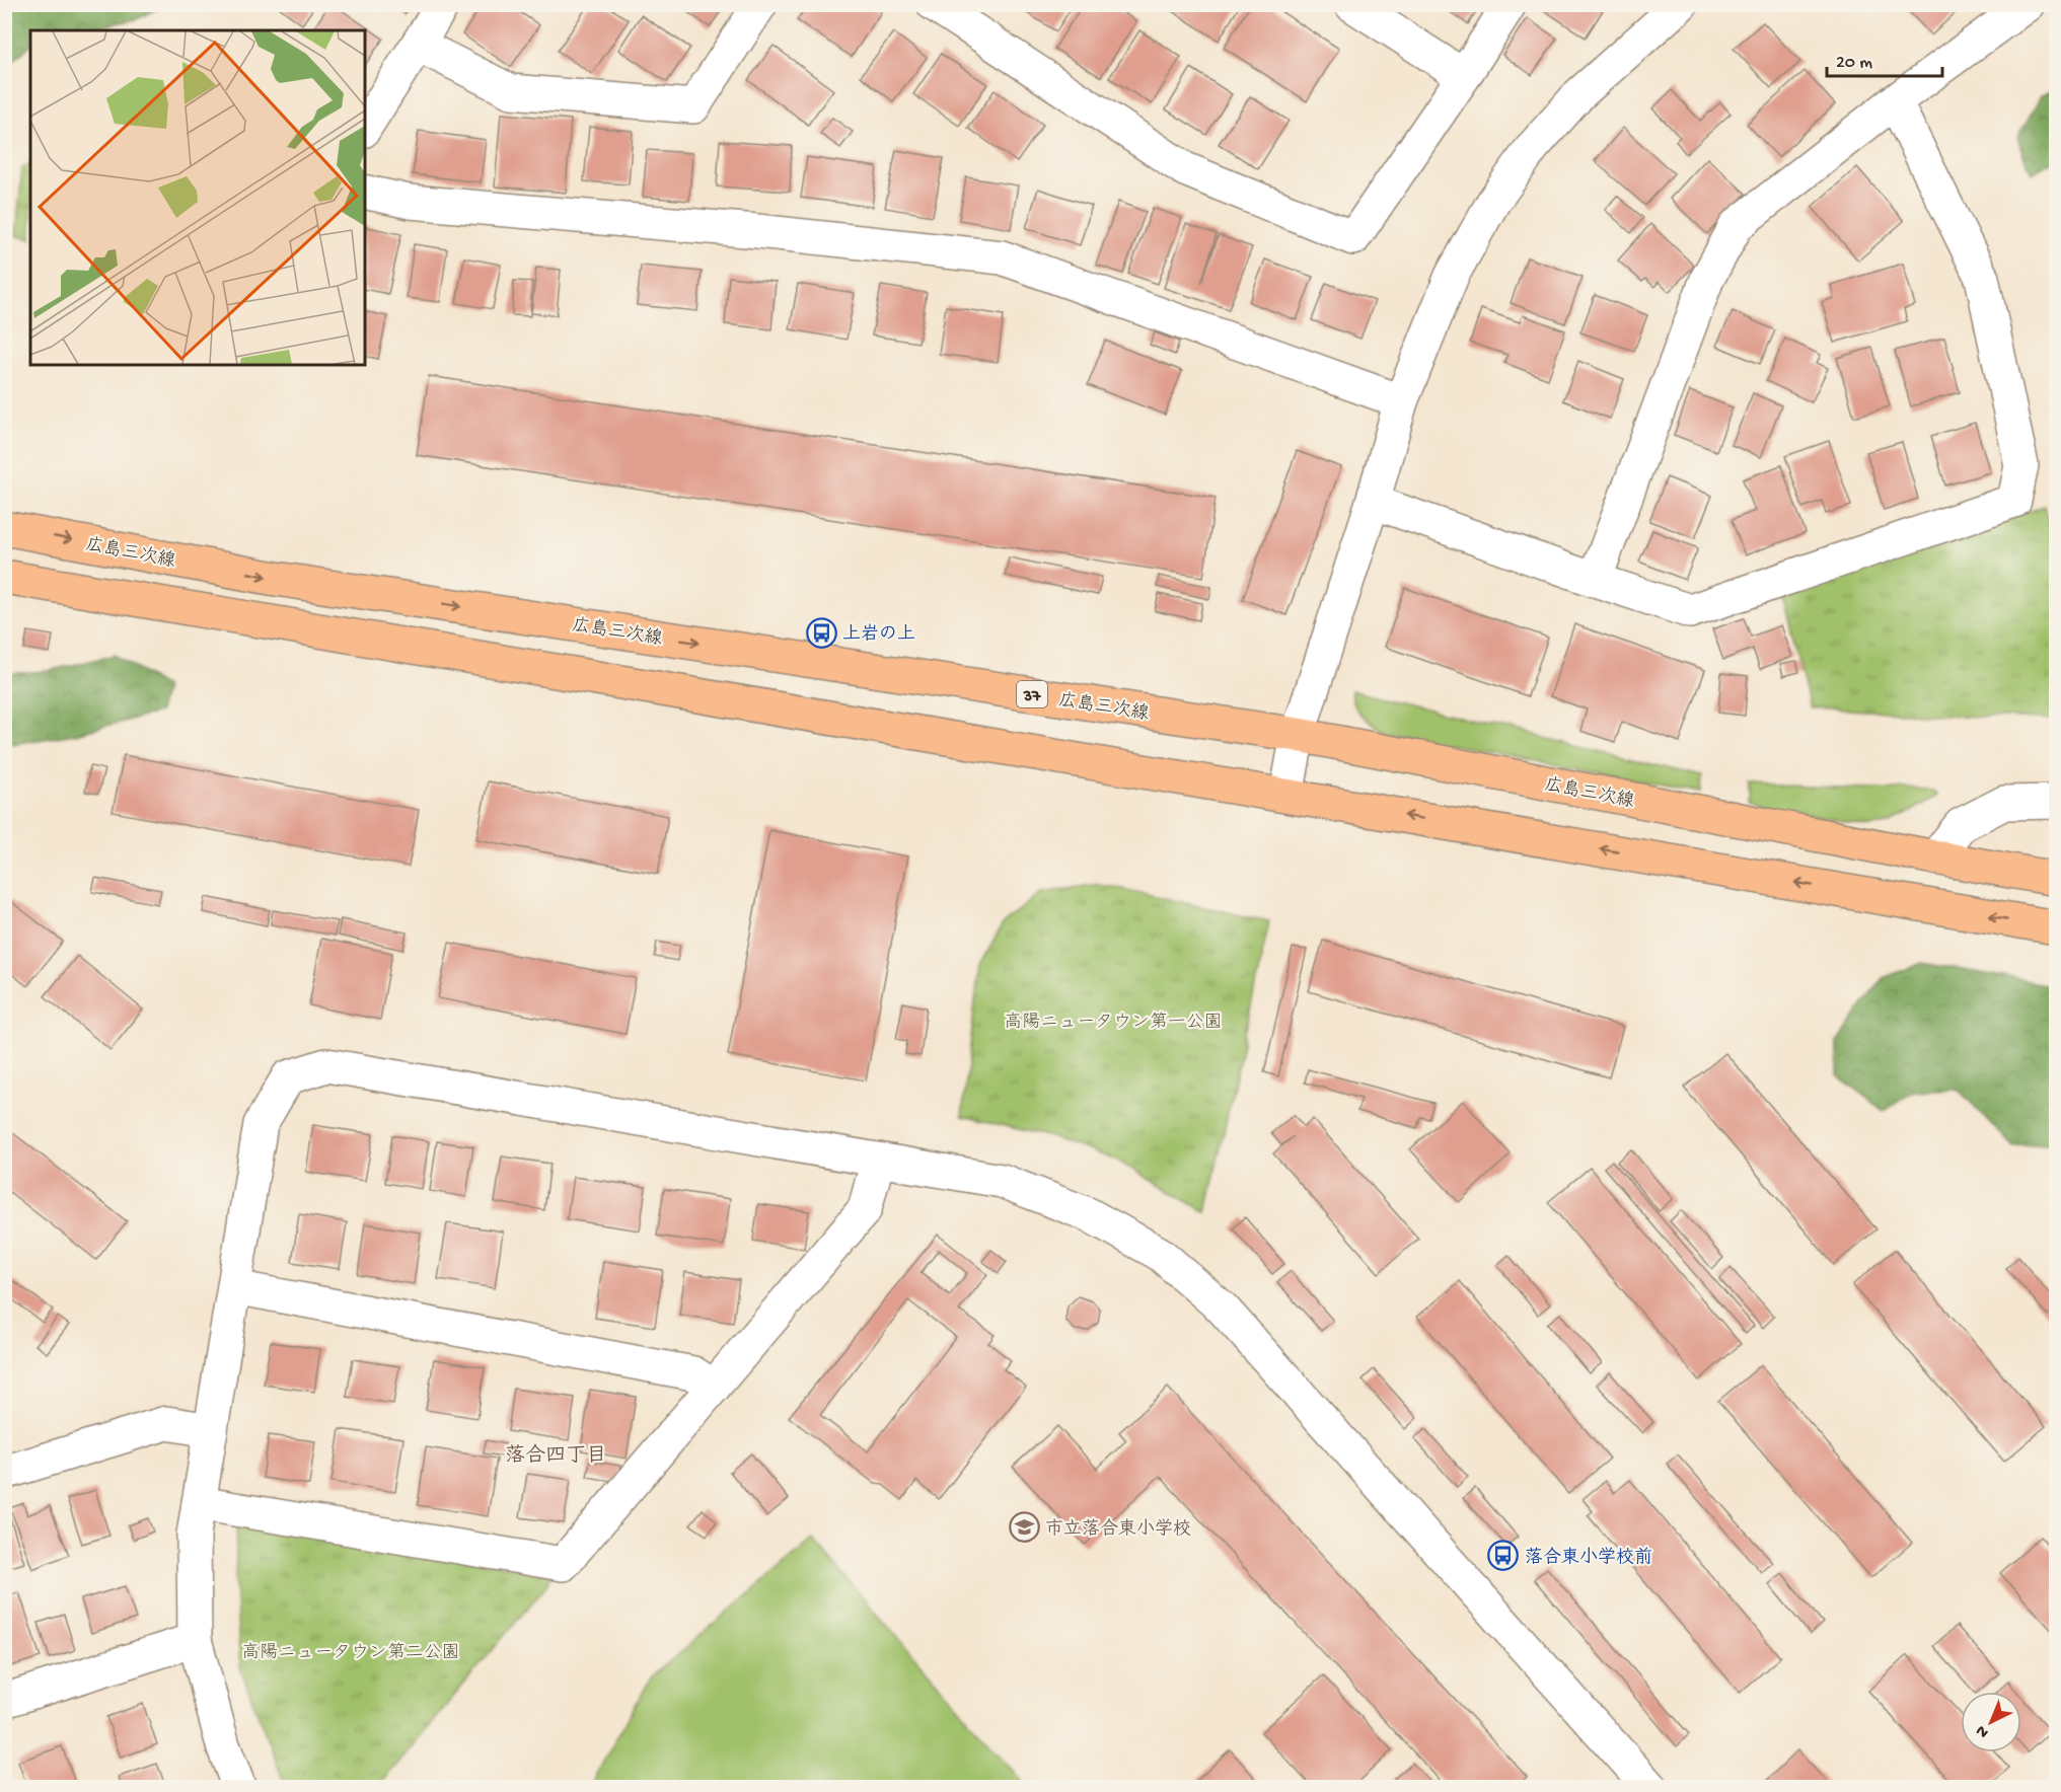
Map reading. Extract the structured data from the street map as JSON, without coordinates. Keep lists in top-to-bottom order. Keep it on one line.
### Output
{"streets":{"main road":["広島三次線","37"]},"districts":["落合四丁目"],"parks":["高陽ニュータウン第一公園","高陽ニュータウン第二公園"],"places":{"bus stop":["上岩の上","落合東小学校前"],"school or university":["市立落合東小学校"]},"scale_bar":"20 m","north":"bottom left"}
